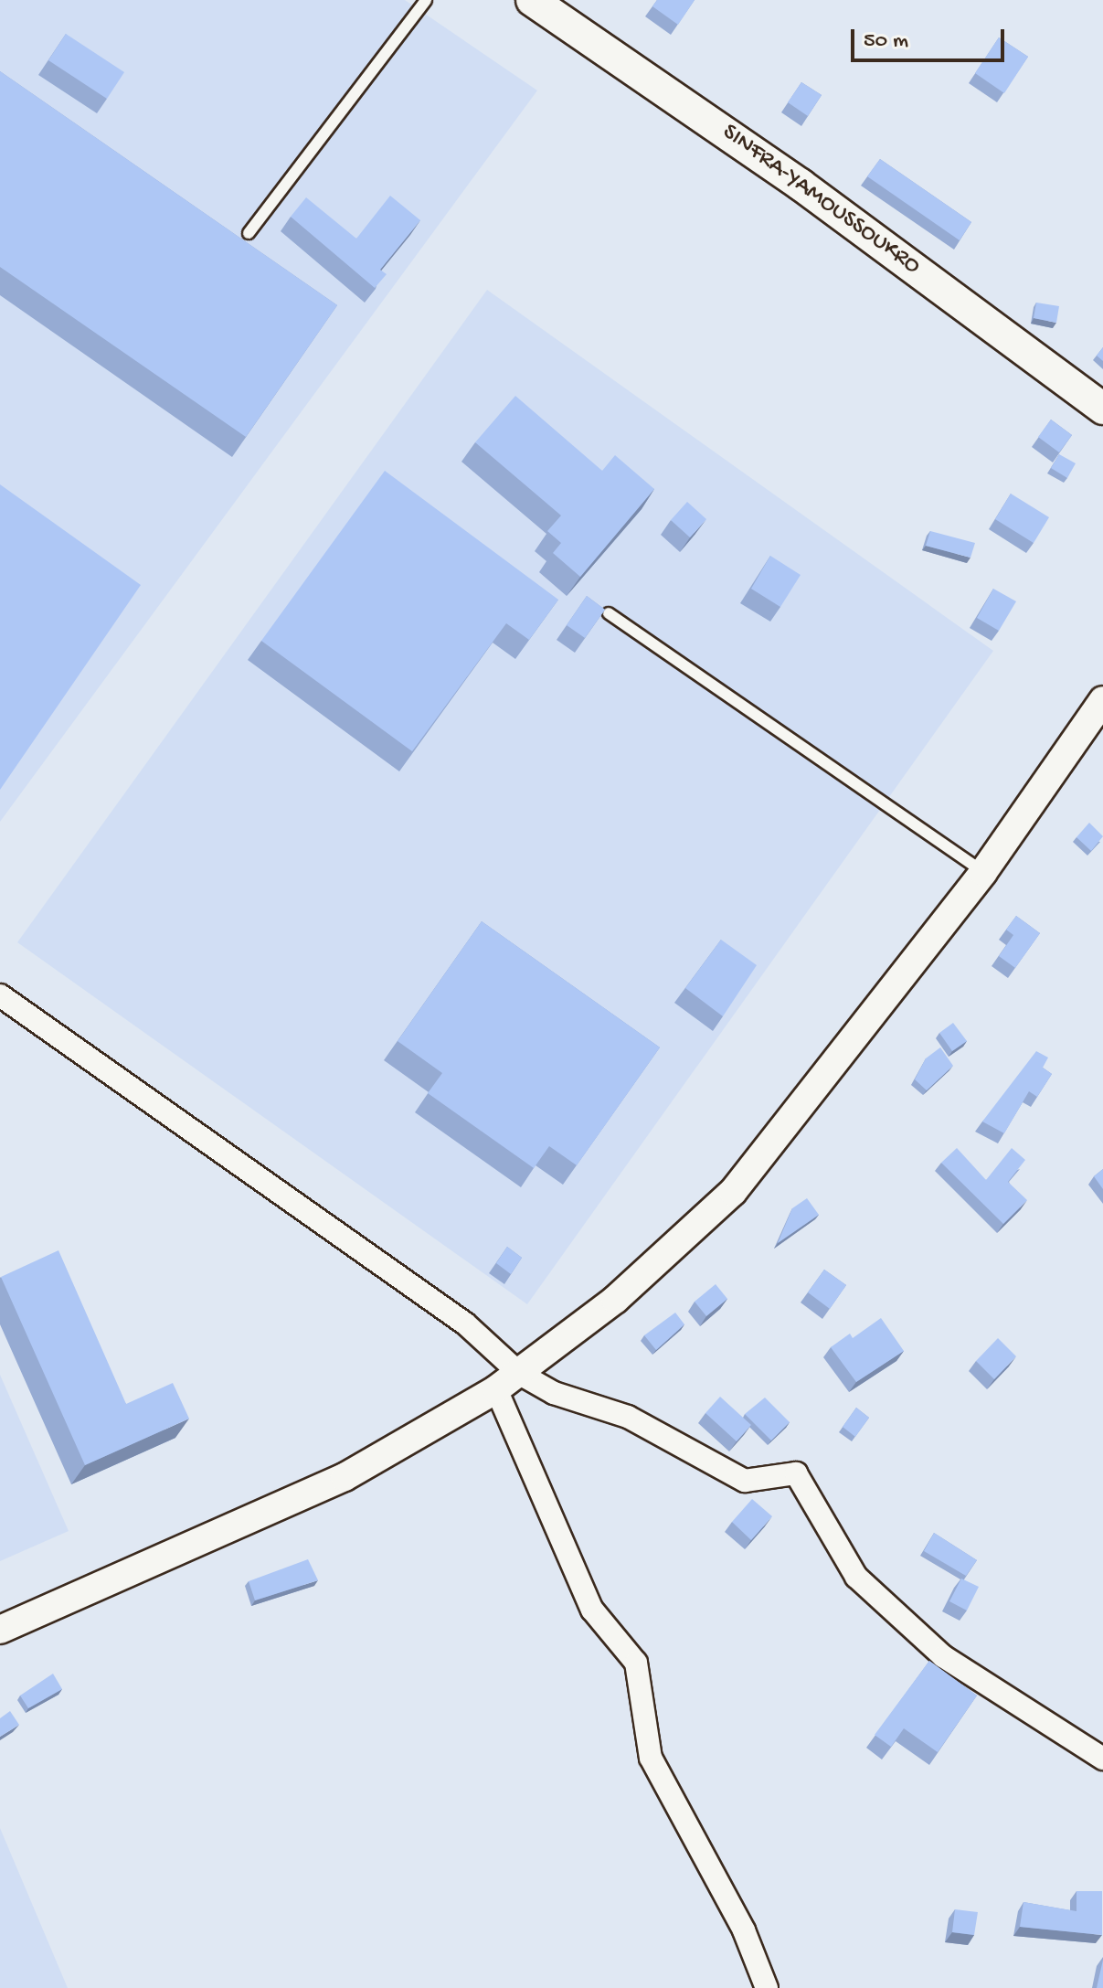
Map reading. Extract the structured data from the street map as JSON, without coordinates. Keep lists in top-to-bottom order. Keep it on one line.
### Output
{"streets":{"main road":["SINFRA-YAMOUSSOUKRO"]},"scale_bar":"50 m"}
